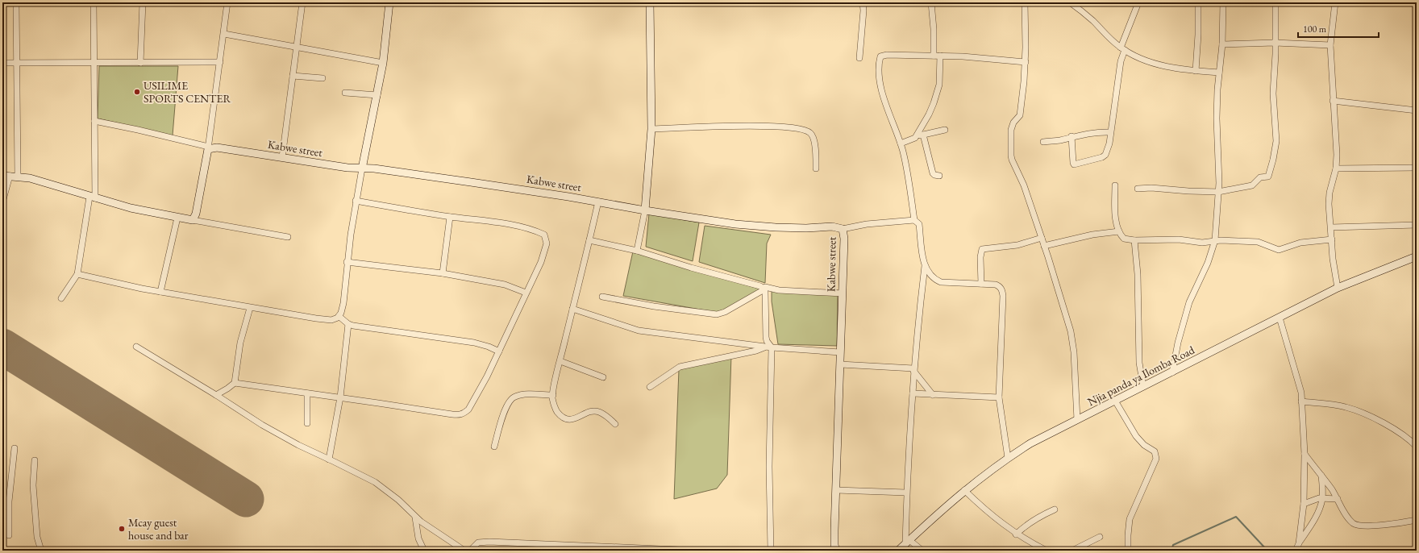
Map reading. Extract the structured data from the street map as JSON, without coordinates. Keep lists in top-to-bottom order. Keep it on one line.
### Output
{"streets":{"main road":["Kabwe street","Njia panda ya Ilomba Road"]},"places":["USILIME SPORTS CENTER","Mcay guest house and bar"],"scale_bar":"100 m"}
